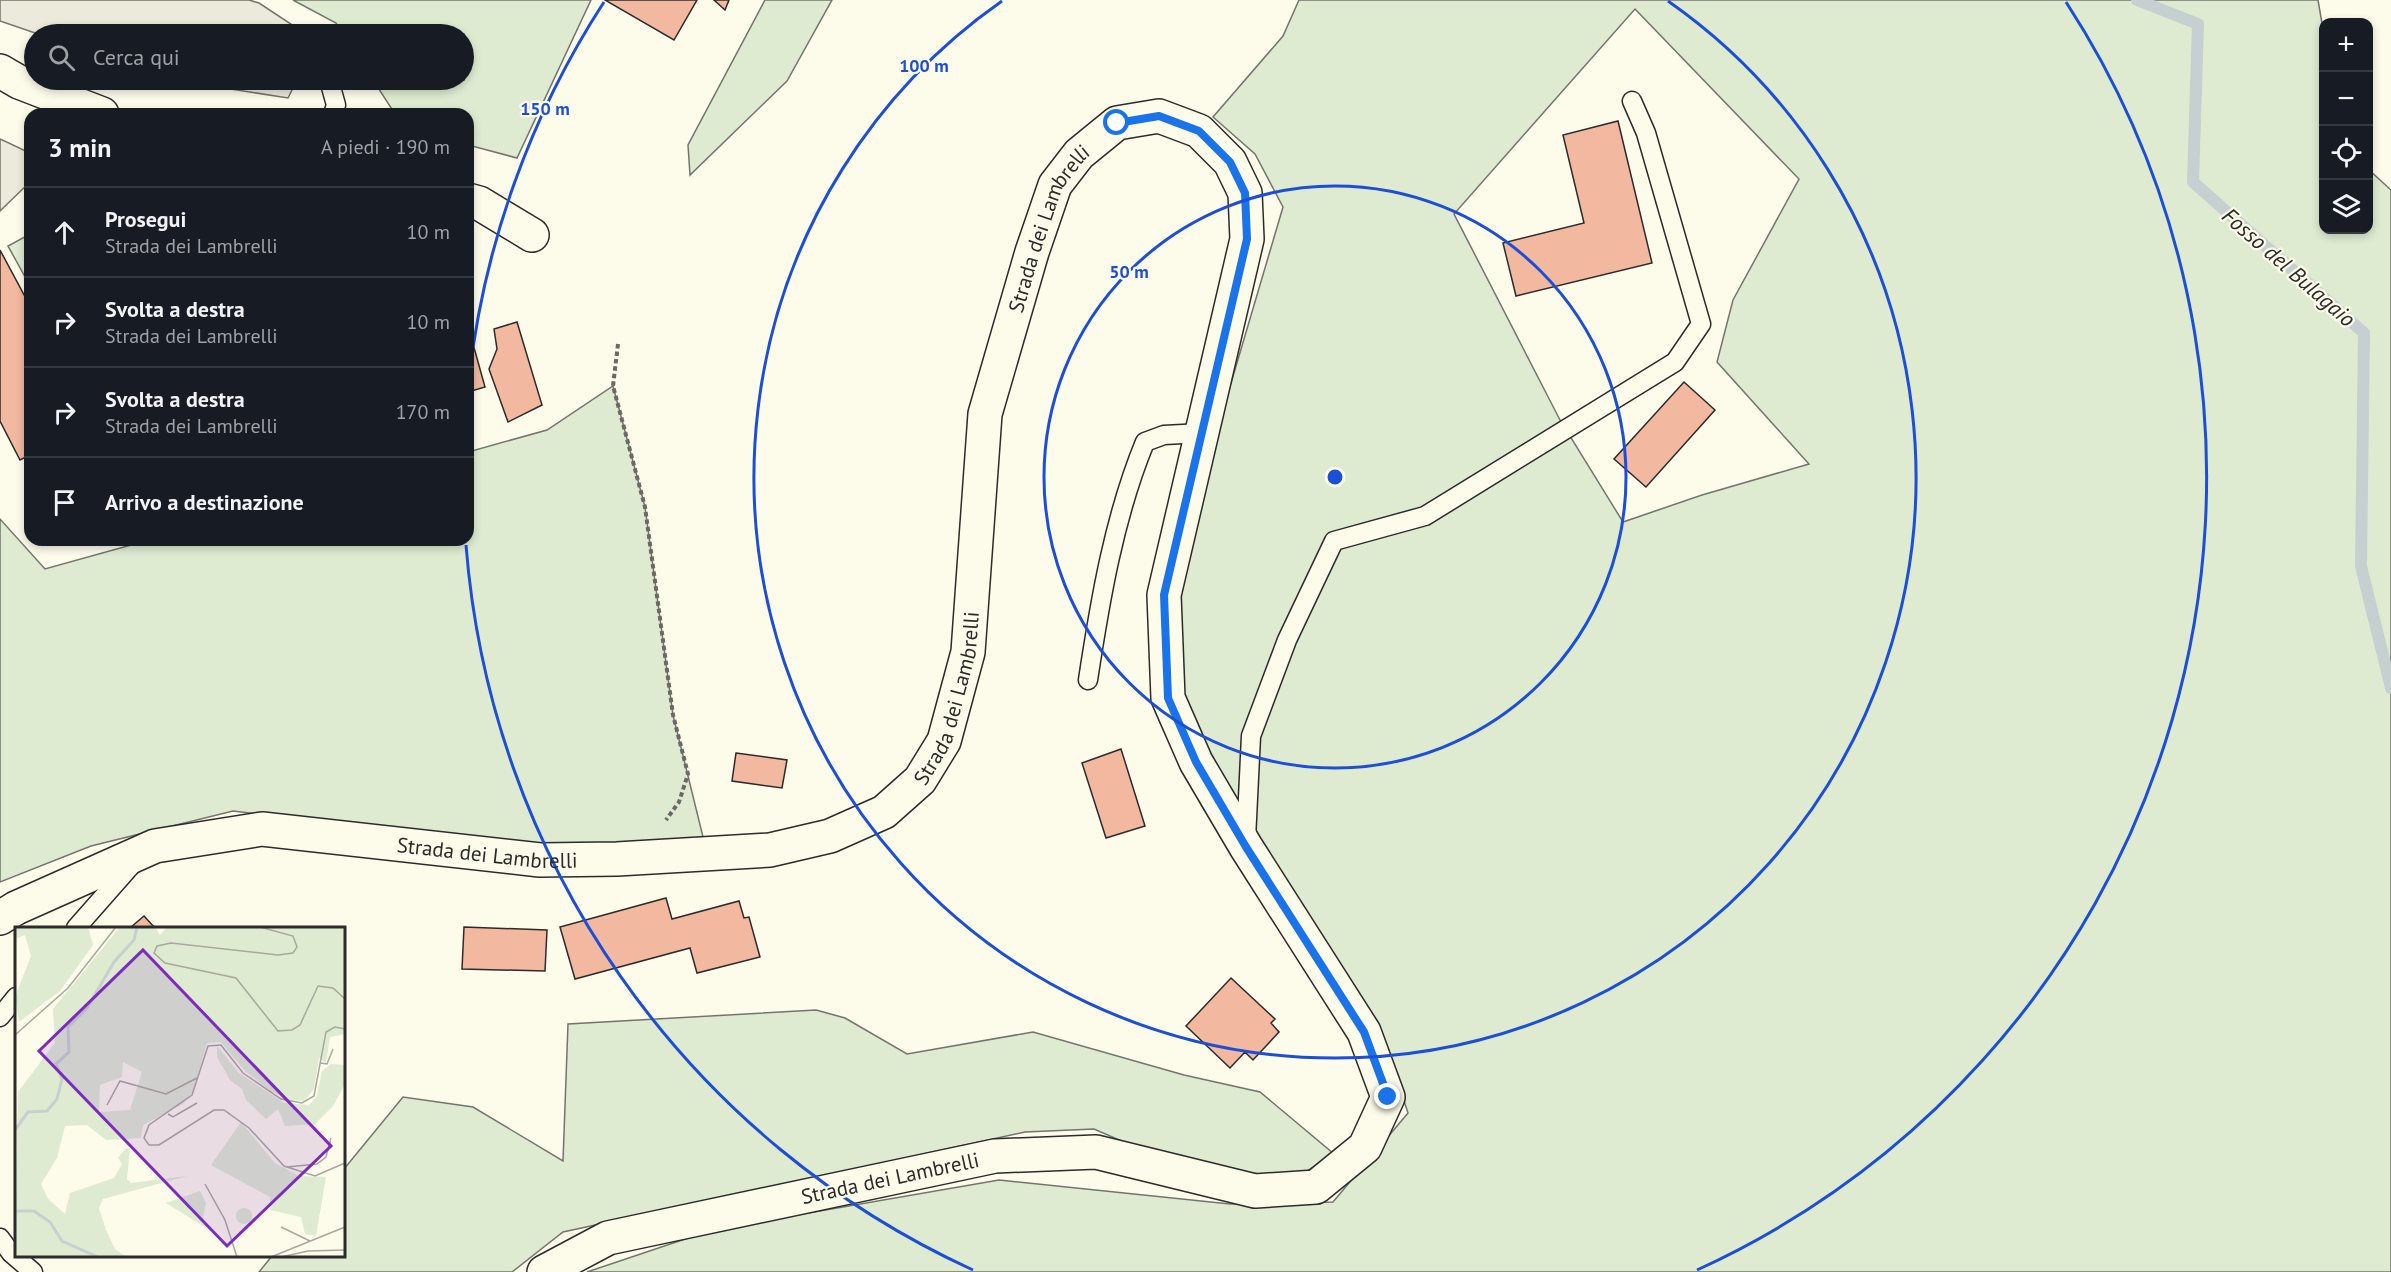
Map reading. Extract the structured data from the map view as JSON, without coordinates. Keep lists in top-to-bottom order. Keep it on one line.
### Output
{"streets":{"street":["Strada dei Lambrelli"]},"water":["Fosso del Bulagaio"],"page":{"map_buttons":["+","−"],"search":"Cerca qui","heading":["3 min","A piedi · 190 m"],"list":[["Prosegui","Strada dei Lambrelli","10 m"],["Svolta a destra","Strada dei Lambrelli","10 m"],["Svolta a destra","Strada dei Lambrelli","170 m"],"Arrivo a destinazione"]},"rings":["100 m","150 m","50 m"]}
